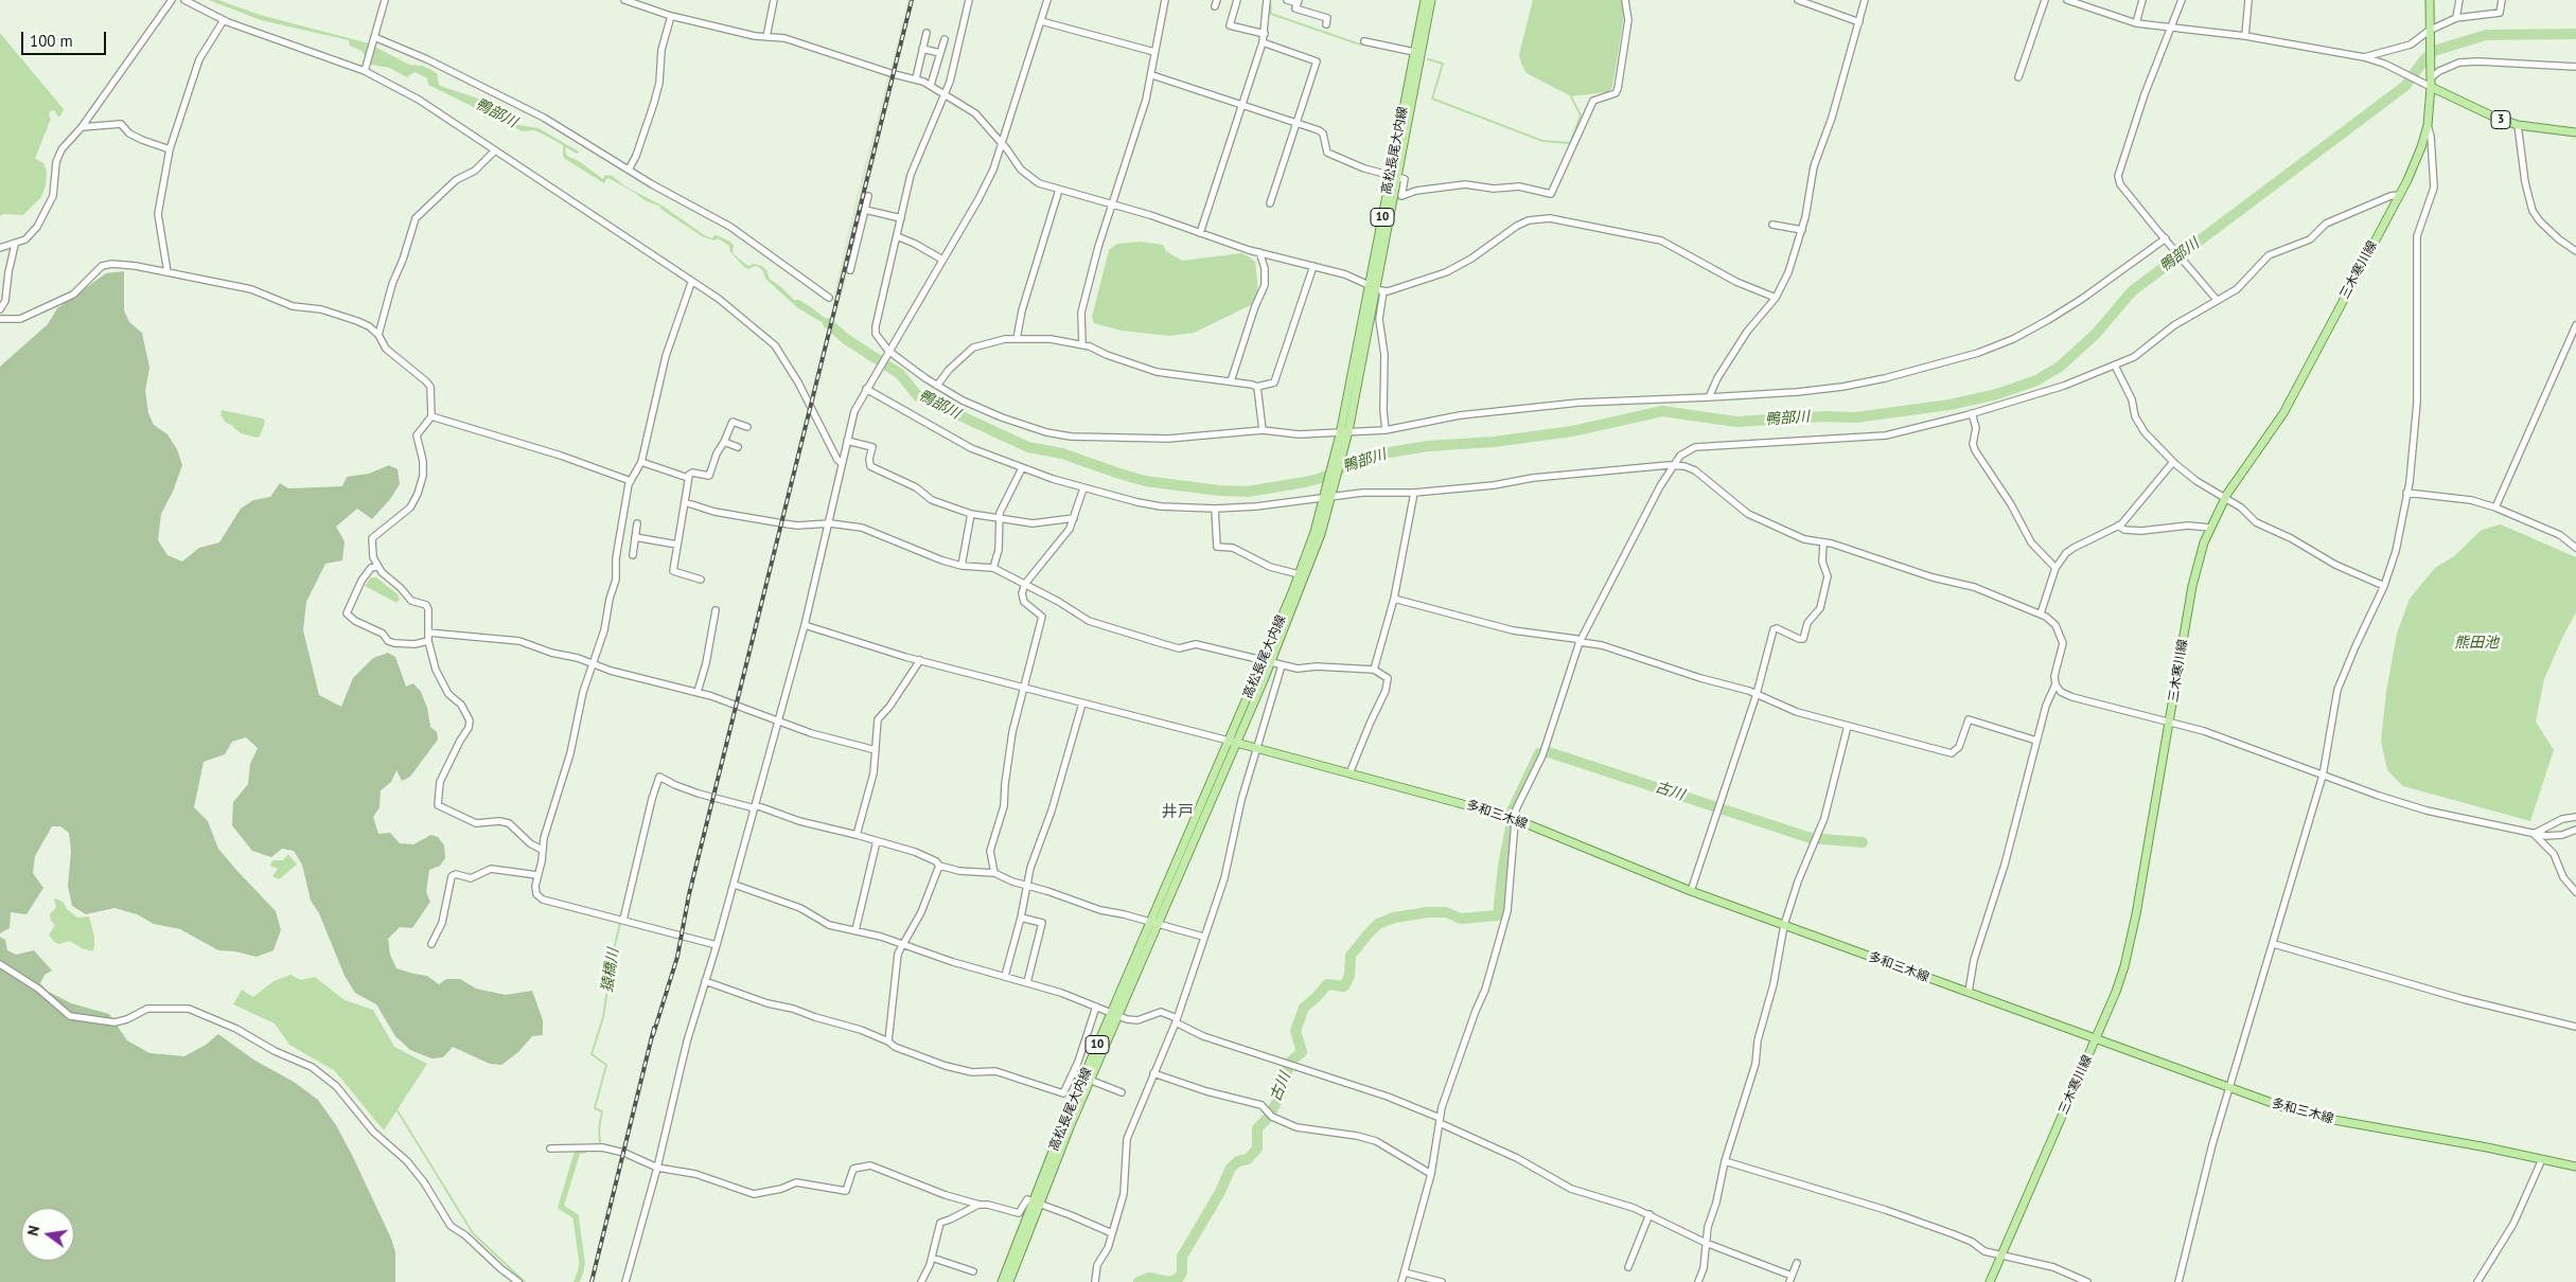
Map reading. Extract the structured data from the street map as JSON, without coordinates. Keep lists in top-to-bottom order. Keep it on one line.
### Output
{"streets":{"main road":["3","高松長尾大内線","10","三木寒川線","多和三木線"]},"crossings":[["3","三木寒川線"],["高松長尾大内線","多和三木線"],["三木寒川線","多和三木線"]],"districts":["井戸"],"water":["鴨部川","熊田池","古川","猿橋川"],"scale_bar":"100 m","north":"left"}
